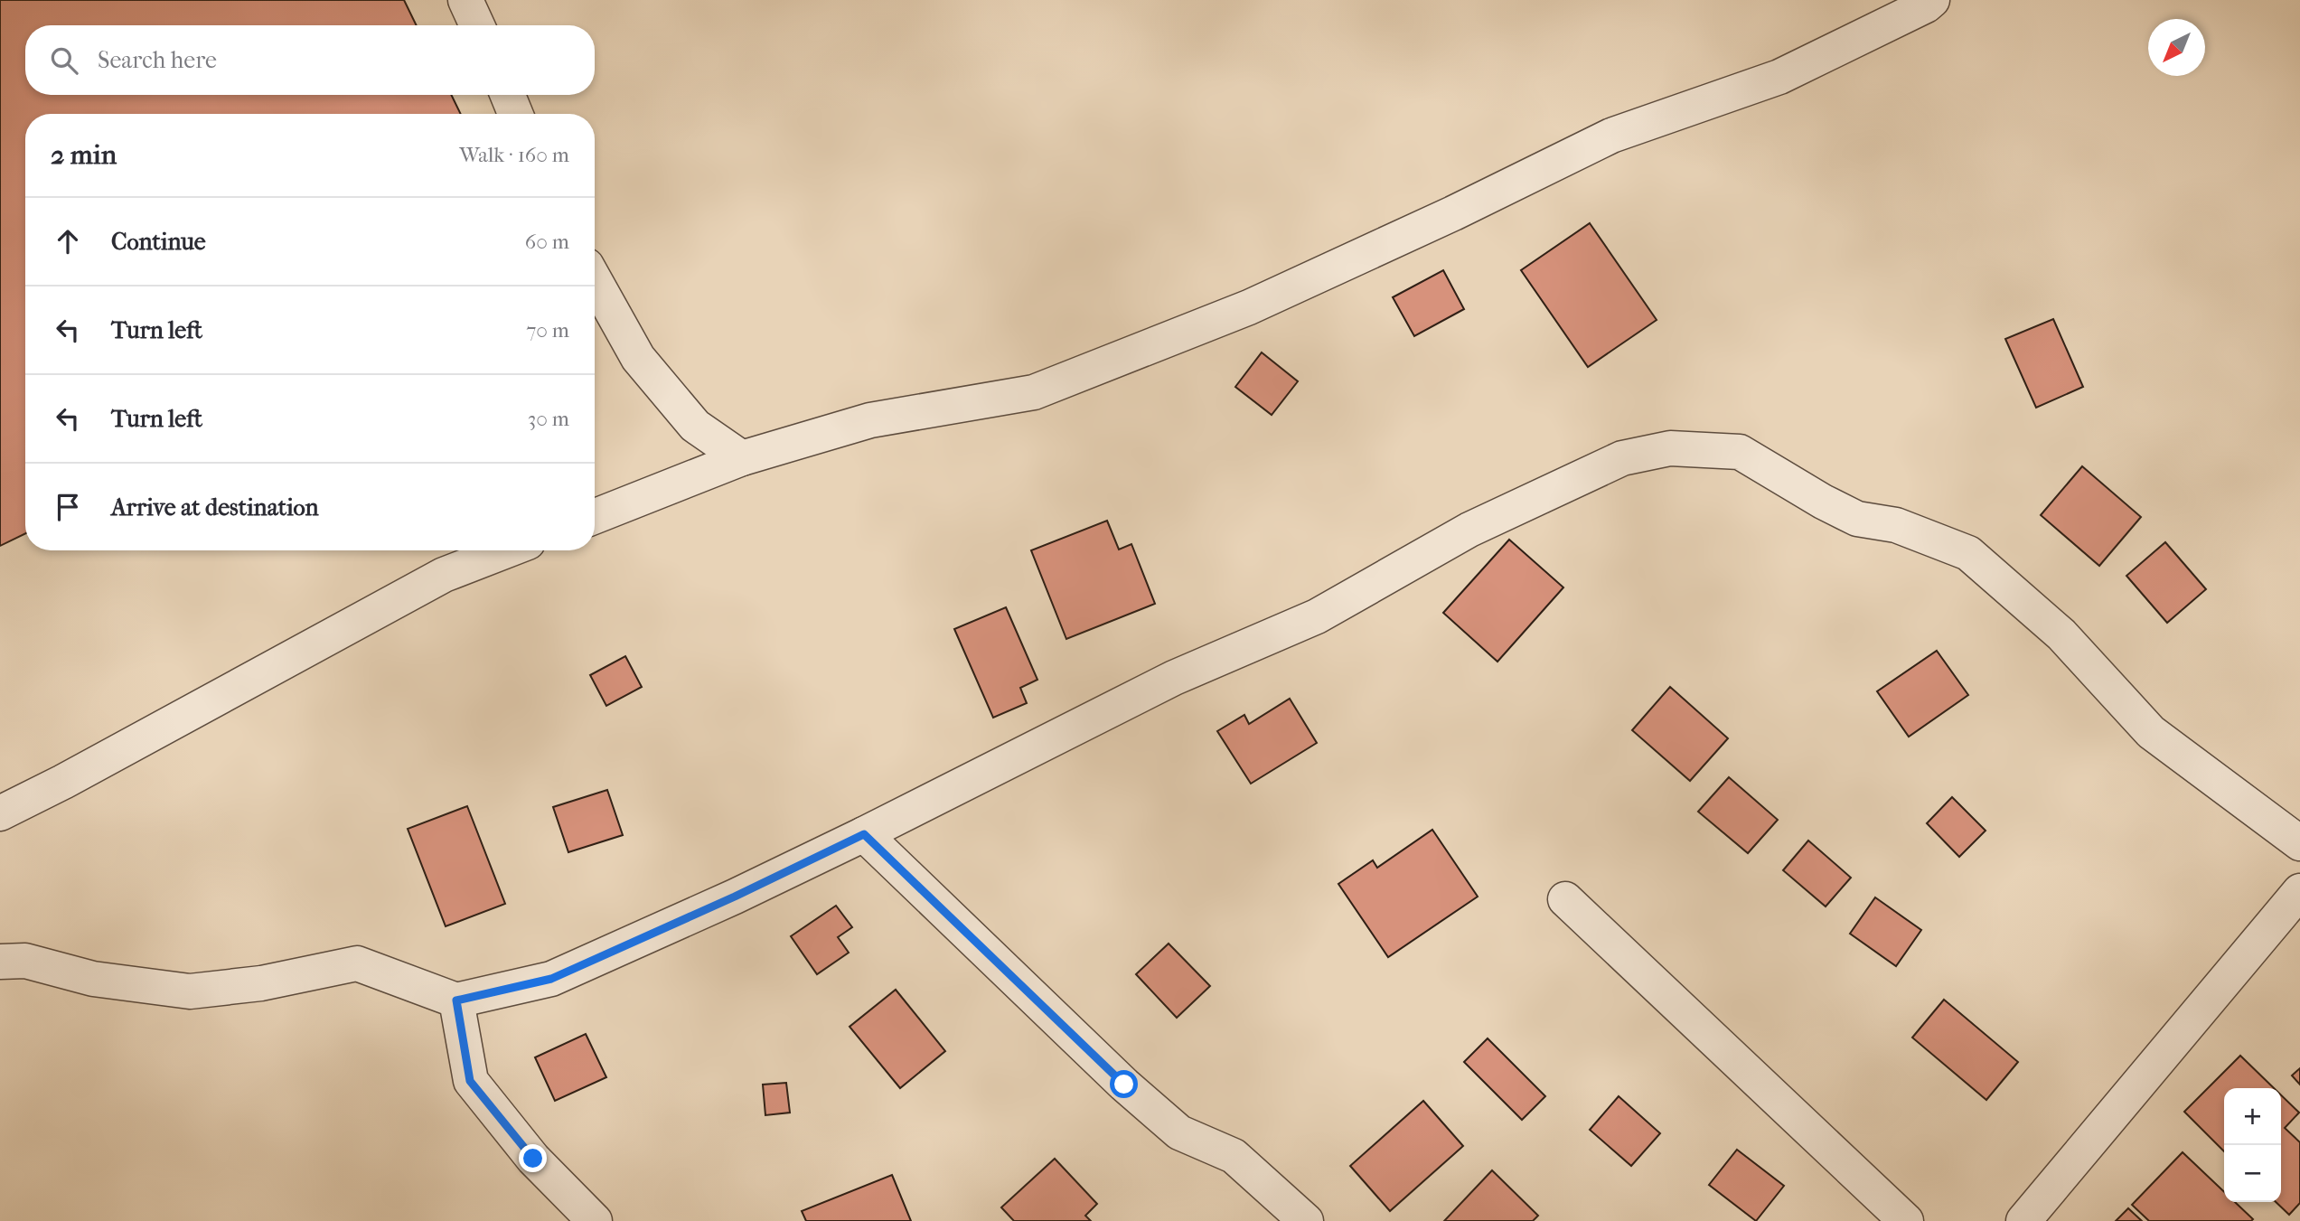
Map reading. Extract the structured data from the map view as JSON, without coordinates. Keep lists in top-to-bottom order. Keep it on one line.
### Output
{"north":"bottom left","page":{"search":"Search here","heading":["2 min","Walk · 160 m"],"list":[["Continue","60 m"],["Turn left","70 m"],["Turn left","30 m"],"Arrive at destination"],"map_buttons":["+","−"]}}
